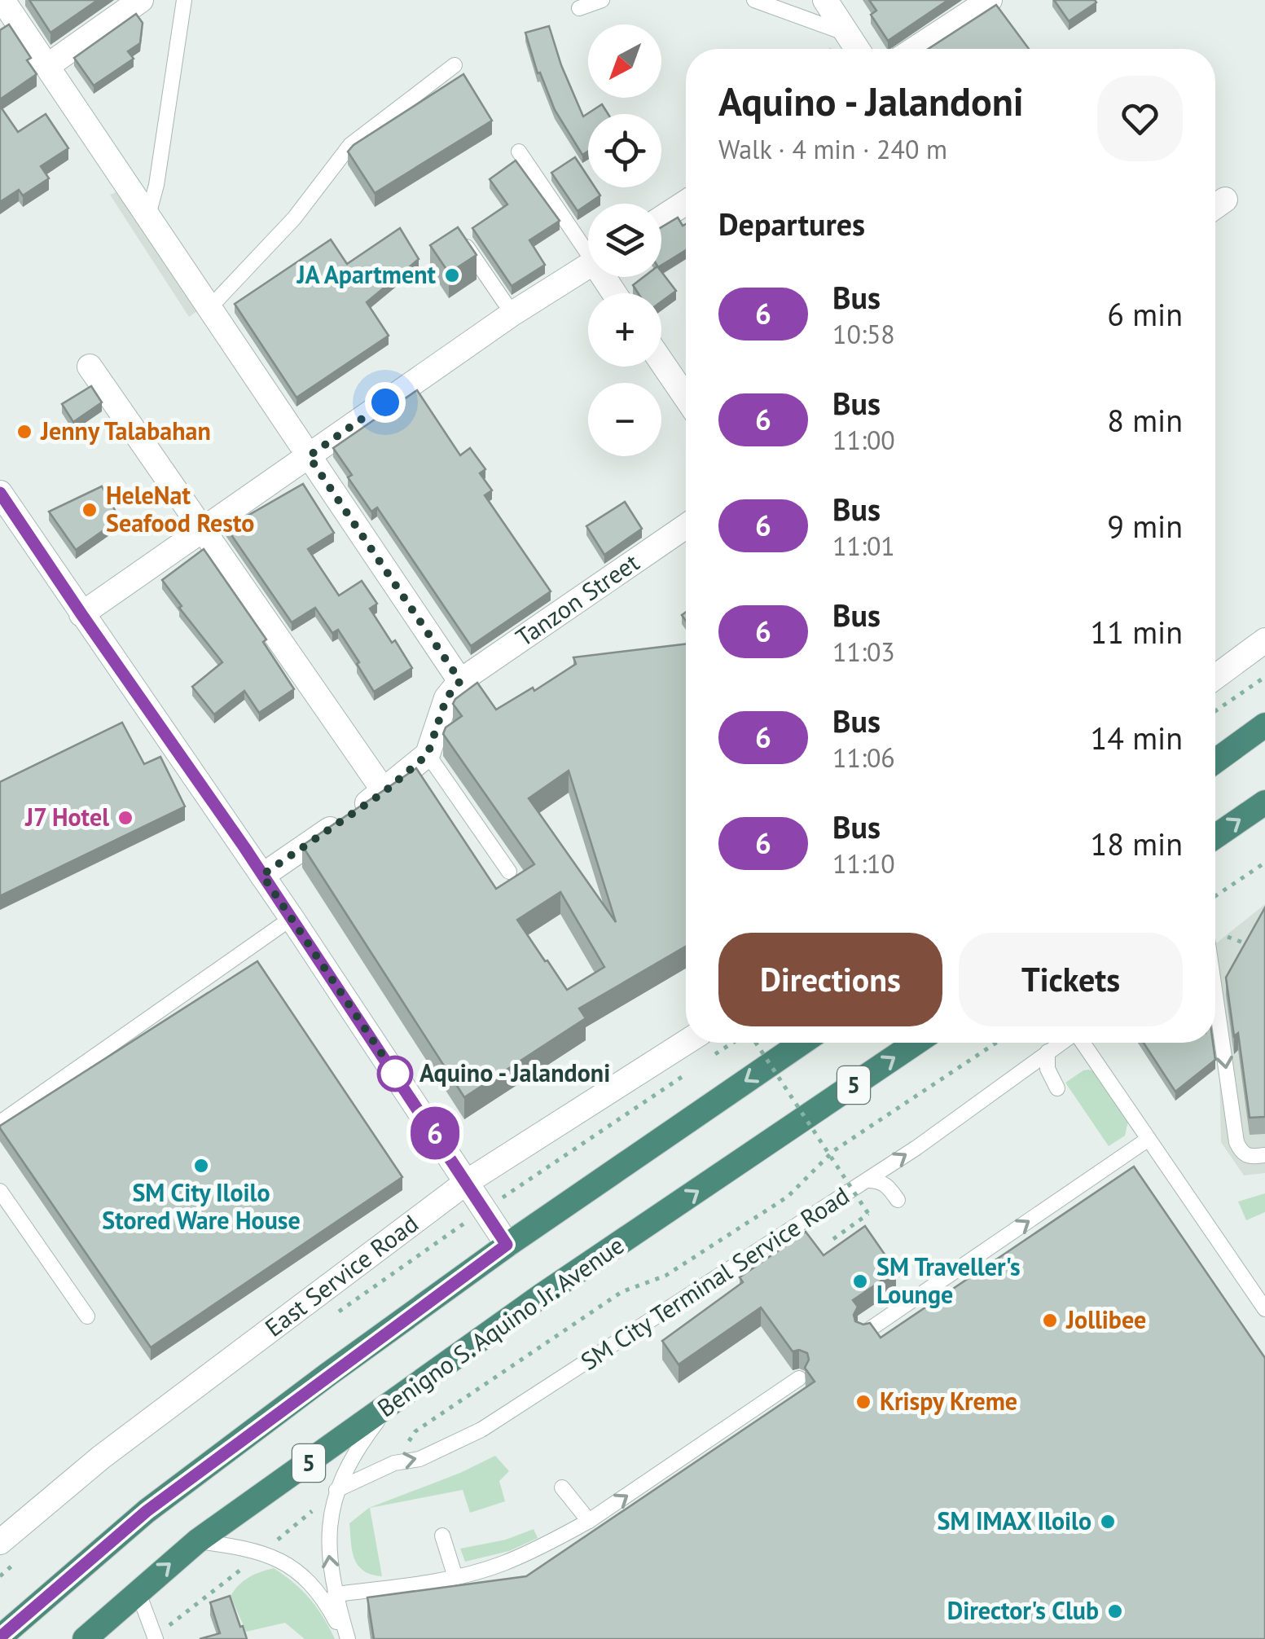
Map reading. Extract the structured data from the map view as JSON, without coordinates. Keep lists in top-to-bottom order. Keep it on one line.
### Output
{"streets":{"highway":["5","Benigno S. Aquino Jr. Avenue"],"street":["Tanzon Street","East Service Road"],"lane":["SM City Terminal Service Road"]},"places":["JA Apartment","Jenny Talabahan","HeleNat Seafood Resto","J7 Hotel","Aquino - Jalandoni","SM City Iloilo Stored Ware House","SM Traveller's Lounge","Jollibee","Krispy Kreme","SM IMAX Iloilo","Director's Club"],"lines":["bus line 6"],"north":"bottom left","page":{"on_map":"6","map_buttons":["+","−"],"heading":[["Aquino - Jalandoni","Walk · 4 min · 240 m"],"Departures"],"list":[{"mark":"6","name":"Bus","note":"10:58","value":"6 min"},{"mark":"6","name":"Bus","note":"11:00","value":"8 min"},{"mark":"6","name":"Bus","note":"11:01","value":"9 min"},{"mark":"6","name":"Bus","note":"11:03","value":"11 min"},{"mark":"6","name":"Bus","note":"11:06","value":"14 min"},{"mark":"6","name":"Bus","note":"11:10","value":"18 min"}],"buttons":["Directions","Tickets"]}}
